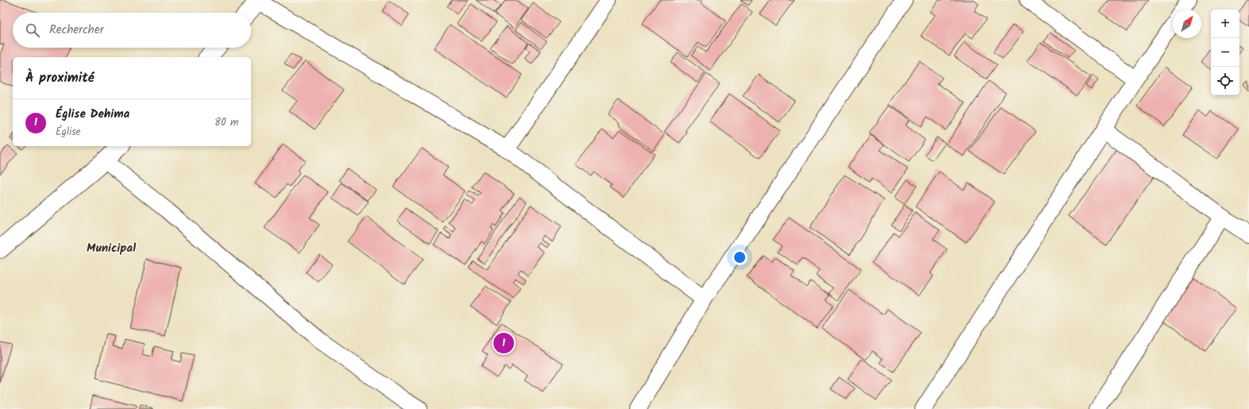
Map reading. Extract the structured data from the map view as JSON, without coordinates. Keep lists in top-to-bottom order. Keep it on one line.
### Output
{"districts":["Municipal"],"north":"top right","page":{"map_buttons":["+","−"],"search":"Rechercher","heading":"À proximité","list":[{"mark":"1","name":"Église Dehima","note":"Église","value":"80 m"}],"pins":"1"}}
